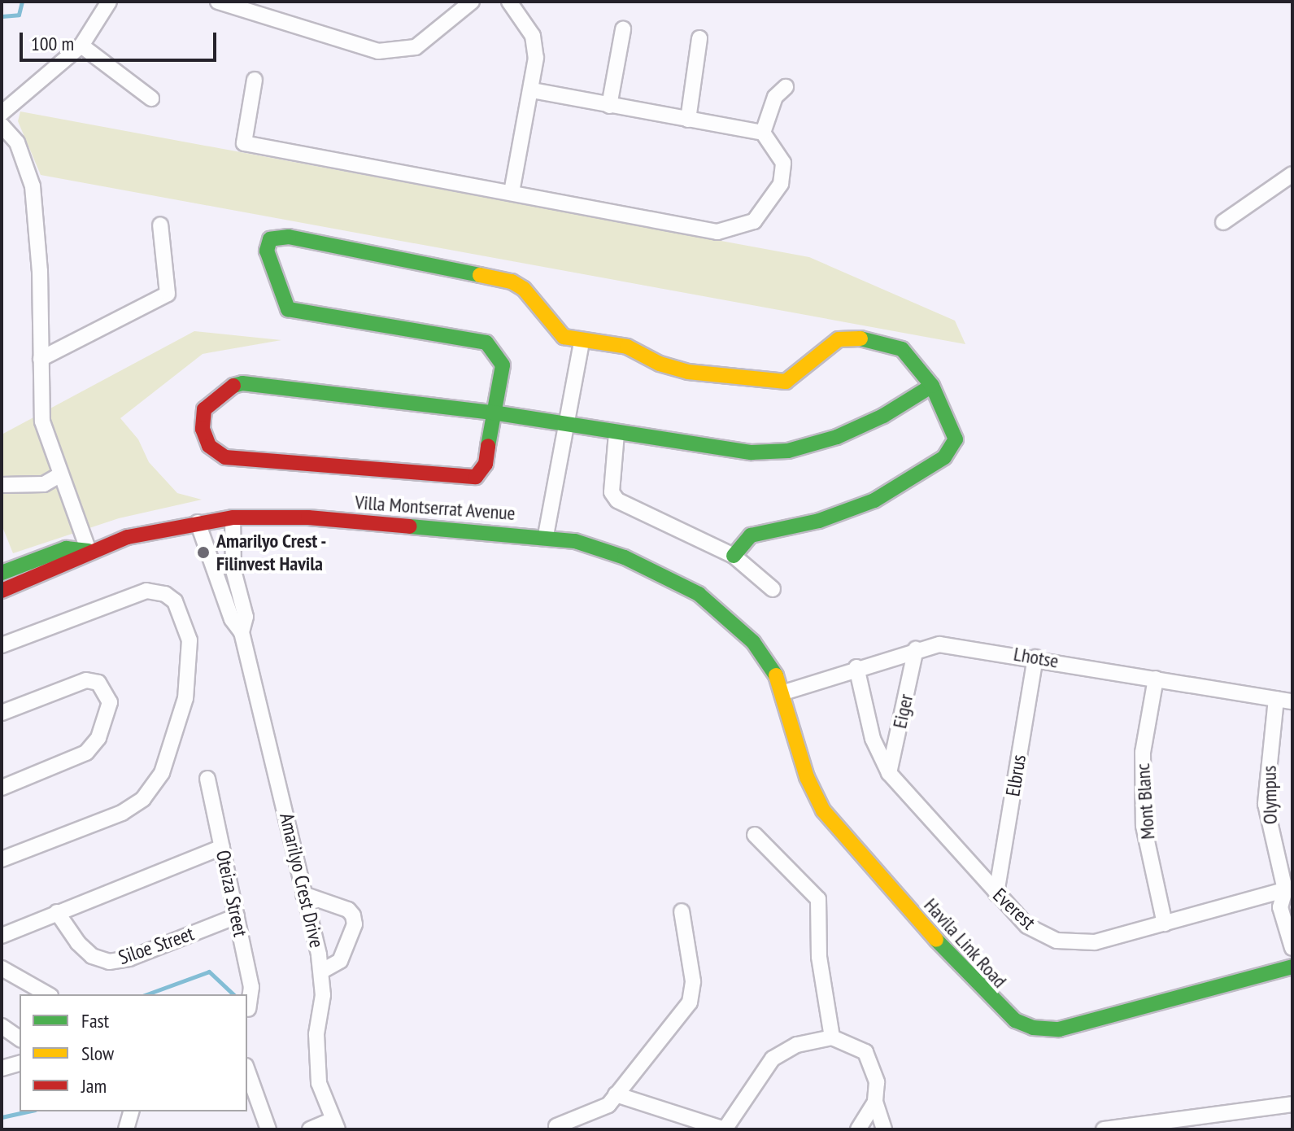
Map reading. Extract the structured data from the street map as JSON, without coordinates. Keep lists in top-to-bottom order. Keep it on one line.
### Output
{"streets":{"street":["Villa Montserrat Avenue","Lhotse","Eiger","Elbrus","Olympus","Mont Blanc","Amarilyo Crest Drive","Oteiza Street","Everest","Havila Link Road","Siloe Street"]},"crossings":[["Villa Montserrat Avenue","Amarilyo Crest Drive"],["Villa Montserrat Avenue","Havila Link Road"],["Lhotse","Eiger"],["Lhotse","Elbrus"],["Lhotse","Olympus"],["Lhotse","Mont Blanc"],["Lhotse","Everest"],["Lhotse","Havila Link Road"],["Eiger","Everest"],["Elbrus","Everest"],["Olympus","Everest"],["Mont Blanc","Everest"],["Oteiza Street","Siloe Street"]],"places":["Amarilyo Crest - Filinvest Havila"],"legend":["Fast","Slow","Jam"],"scale_bar":"100 m"}
